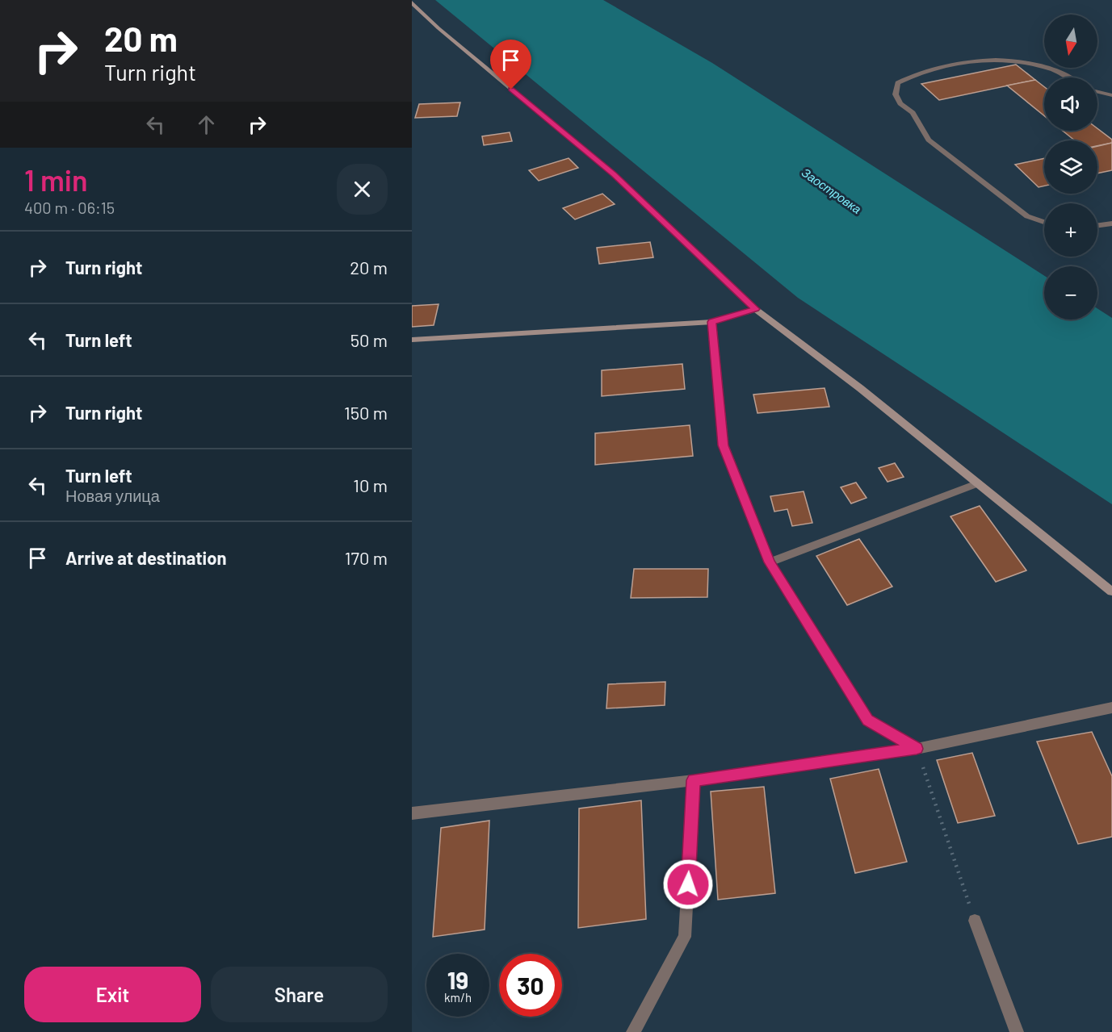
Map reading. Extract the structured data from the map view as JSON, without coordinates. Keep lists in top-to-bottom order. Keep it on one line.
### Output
{"water":["Заостровка"],"north":"bottom","page":{"turn":["20 m","Turn right"],"map_buttons":["+","−"],"heading":["1 min","400 m · 06:15"],"list":[{"name":"Turn right","value":"20 m"},{"name":"Turn left","value":"50 m"},{"name":"Turn right","value":"150 m"},{"name":"Turn left","note":"Новая улица","value":"10 m"},{"name":"Arrive at destination","value":"170 m"}],"speed":"19 km/h","limit":"30","buttons":["Exit","Share"]}}
